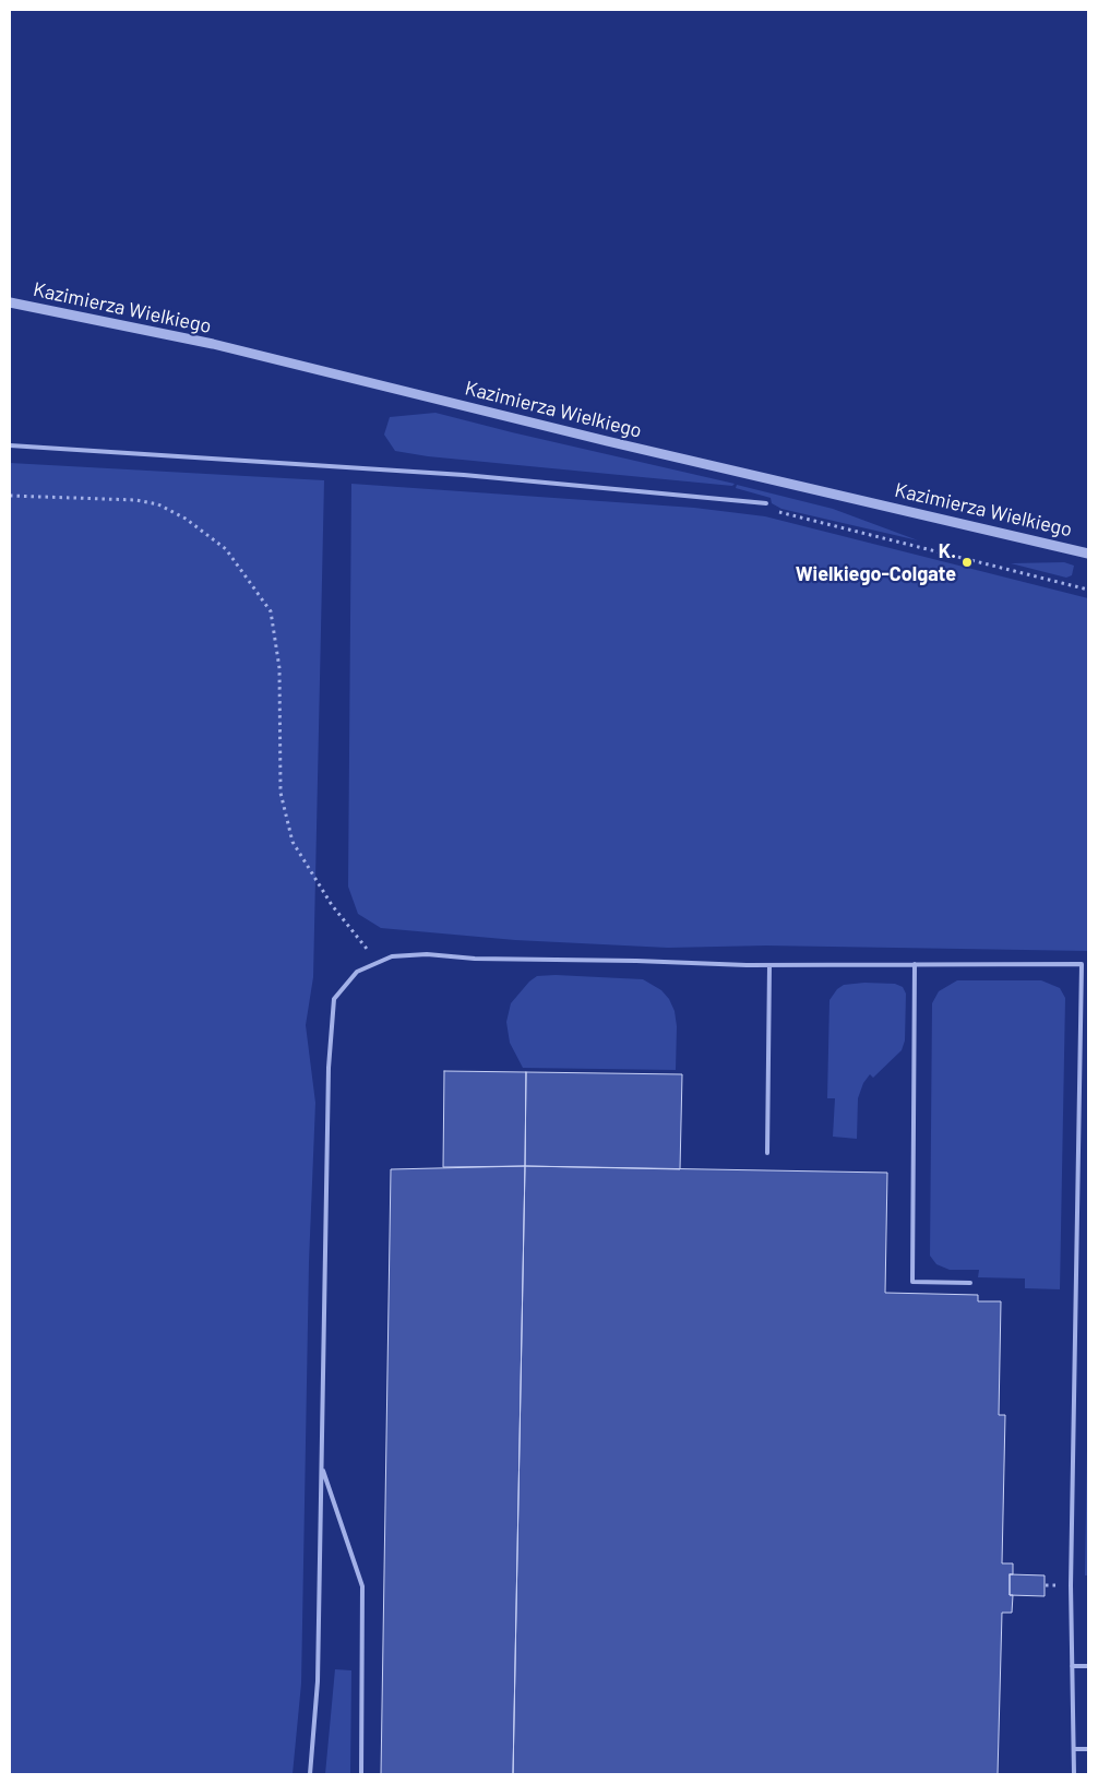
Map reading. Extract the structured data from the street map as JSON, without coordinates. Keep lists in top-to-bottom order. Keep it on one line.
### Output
{"streets":{"street":["Kazimierza Wielkiego"]},"places":["K. Wielkiego-Colgate"]}
